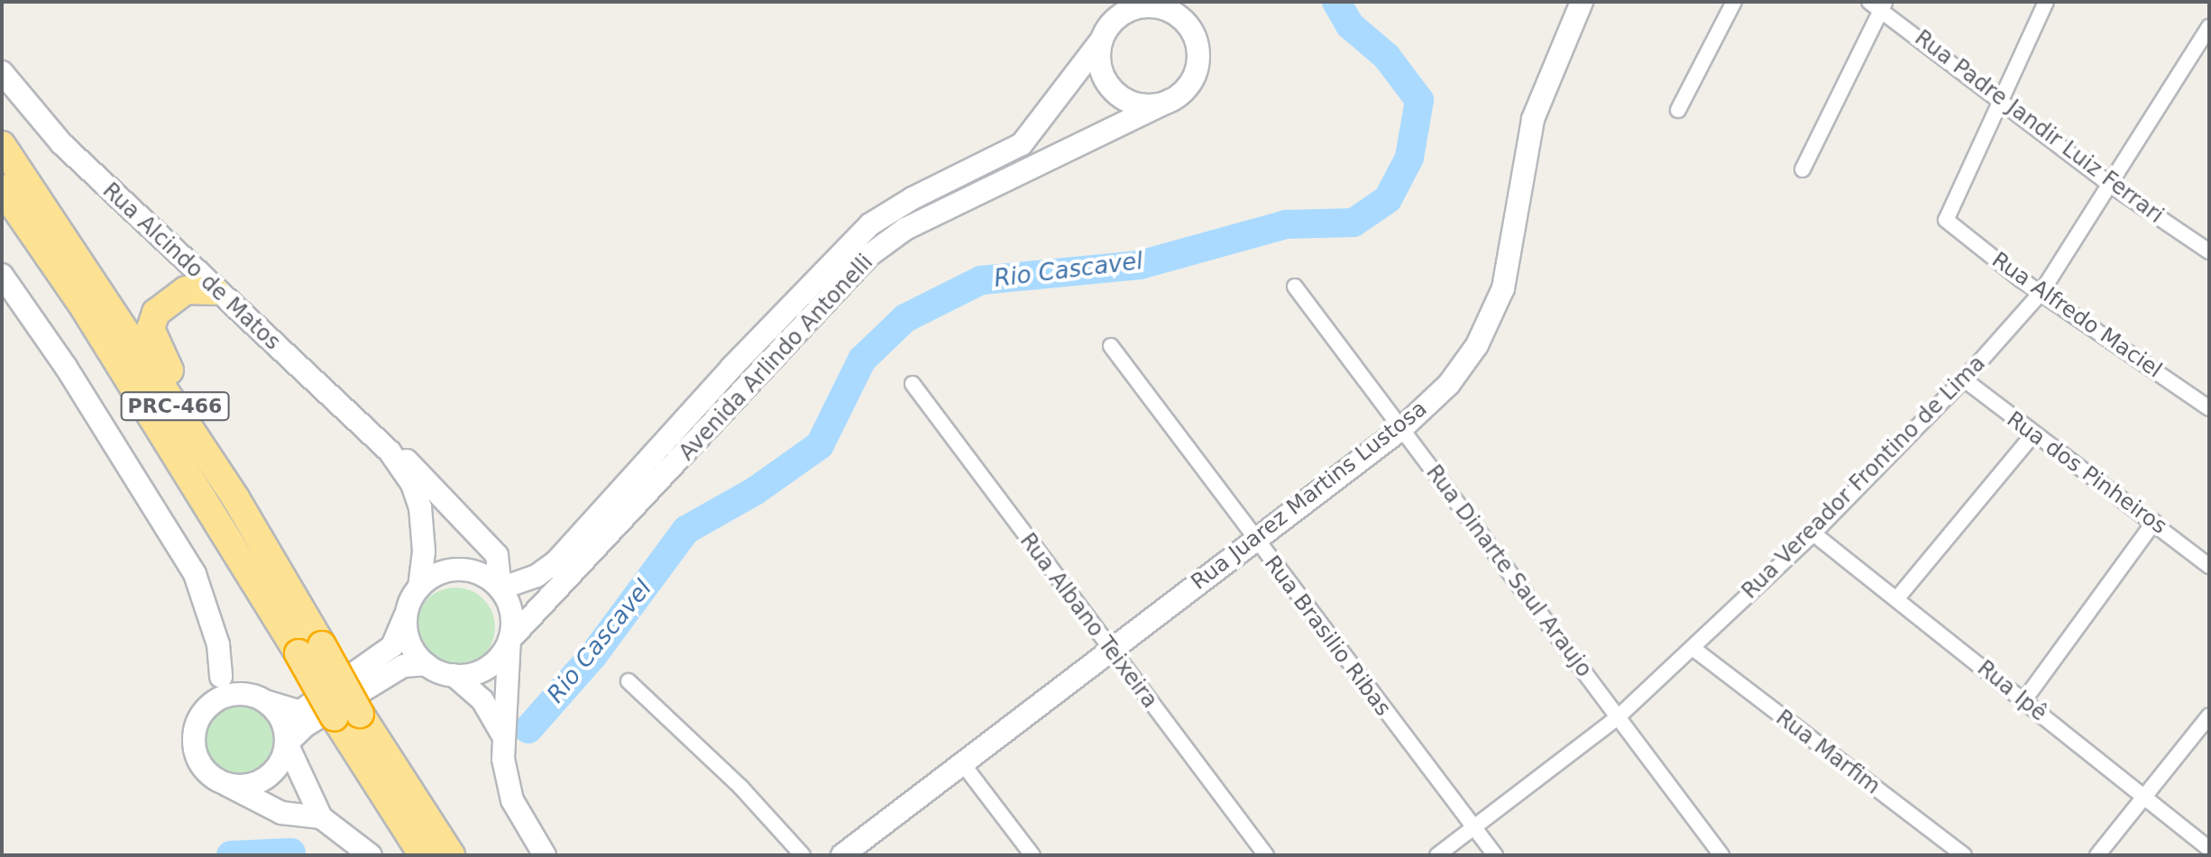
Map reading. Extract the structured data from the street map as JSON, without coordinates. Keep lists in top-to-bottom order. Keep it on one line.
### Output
{"streets":{"highway":["PRC-466"],"main road":["Rua Alcindo de Matos","Avenida Arlindo Antonelli","Rua Juarez Martins Lustosa"],"street":["Rua Padre Jandir Luiz Ferrari","Rua Alfredo Maciel","Rua dos Pinheiros","Rua Vereador Frontino de Lima","Rua Dinarte Saul Araujo","Rua Albano Teixeira","Rua Brasilio Ribas","Rua Ipê","Rua Marfim"]},"crossings":[["Rua Padre Jandir Luiz Ferrari","Rua Alfredo Maciel"],["Rua Padre Jandir Luiz Ferrari","Rua Vereador Frontino de Lima"],["Rua Alcindo de Matos","Avenida Arlindo Antonelli"],["Rua Alfredo Maciel","Rua Vereador Frontino de Lima"],["Rua dos Pinheiros","Rua Vereador Frontino de Lima"],["Rua Vereador Frontino de Lima","Rua Dinarte Saul Araujo"],["Rua Vereador Frontino de Lima","Rua Brasilio Ribas"],["Rua Vereador Frontino de Lima","Rua Ipê"],["Rua Vereador Frontino de Lima","Rua Marfim"],["Rua Juarez Martins Lustosa","Rua Dinarte Saul Araujo"],["Rua Juarez Martins Lustosa","Rua Albano Teixeira"],["Rua Juarez Martins Lustosa","Rua Brasilio Ribas"]],"water":["Rio Cascavel"]}
